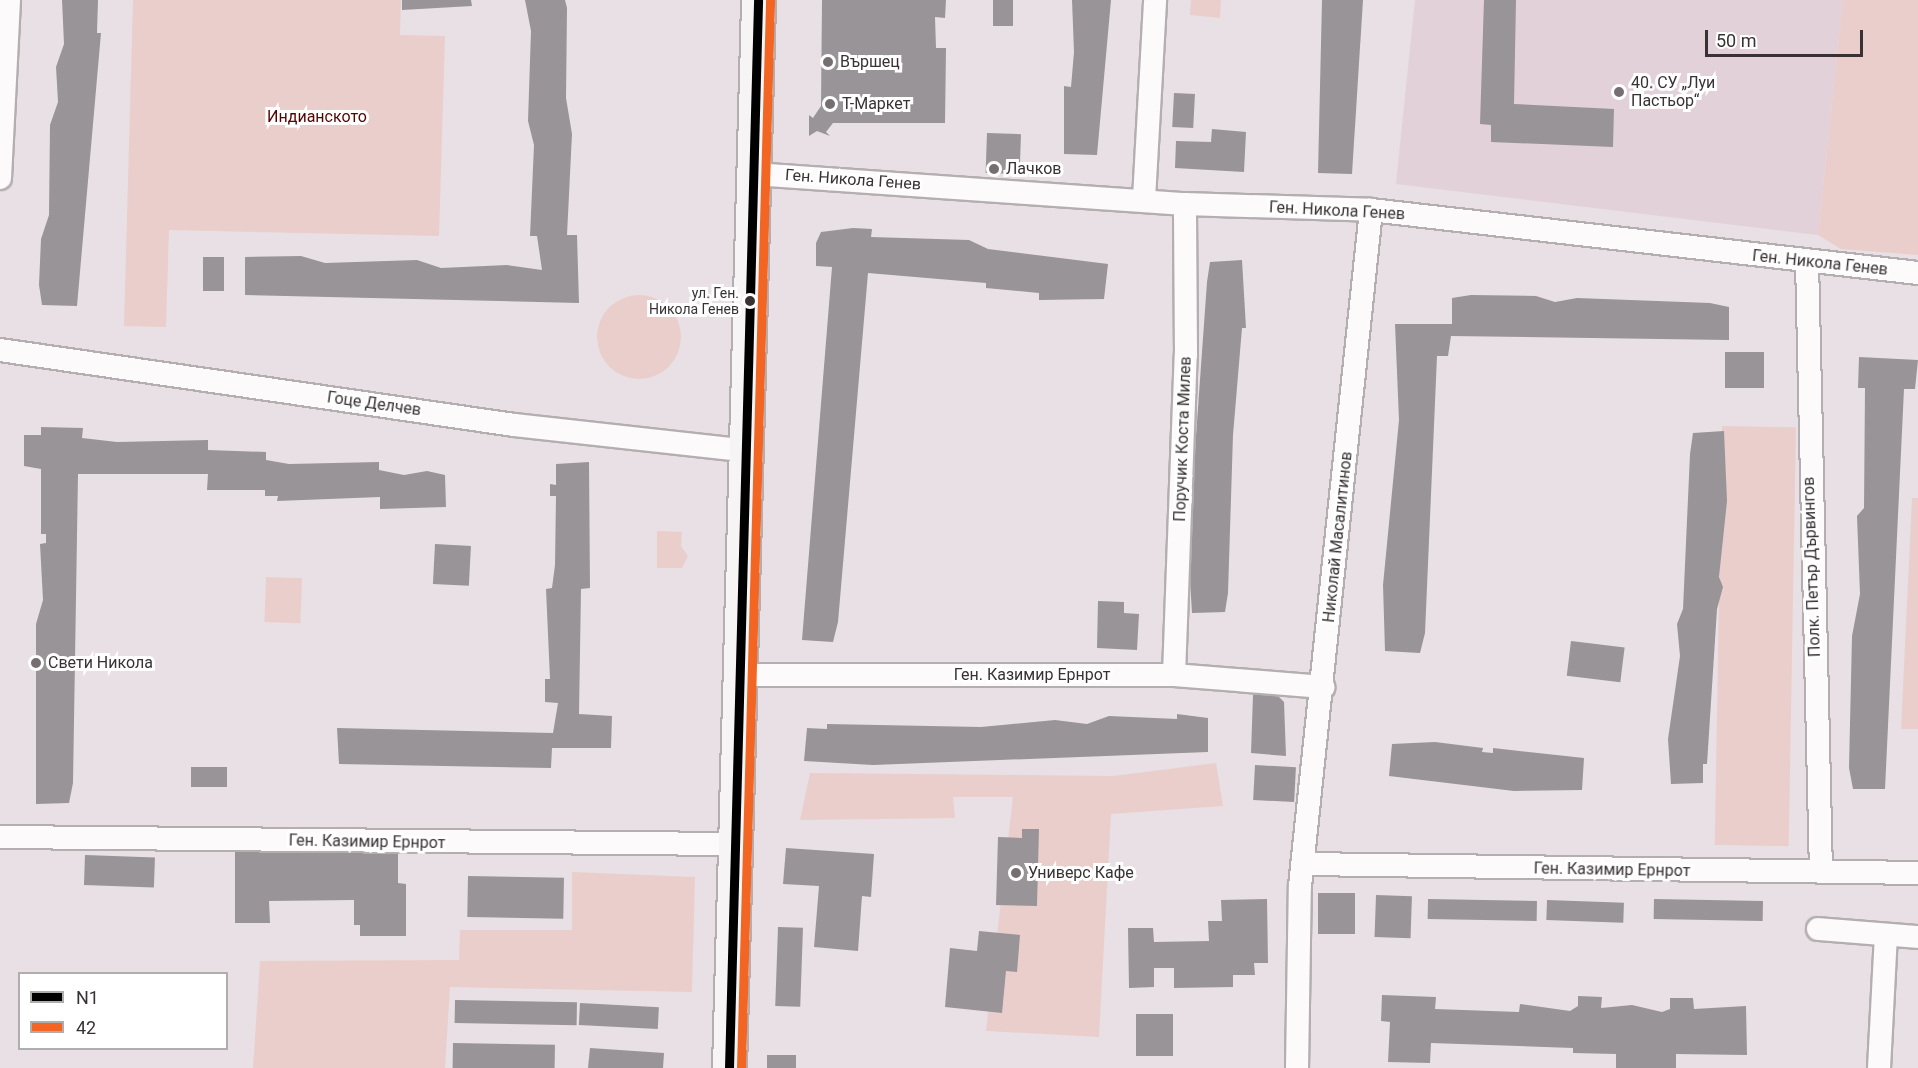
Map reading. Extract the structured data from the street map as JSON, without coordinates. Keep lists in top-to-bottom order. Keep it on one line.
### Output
{"streets":{"street":["Ген. Никола Генев","Гоце Делчев","Поручик Коста Милев","Николай Масалитинов","Полк. Петър Дървингов","Ген. Казимир Ернрот"]},"crossings":[["Ген. Никола Генев","Поручик Коста Милев"],["Ген. Никола Генев","Николай Масалитинов"],["Ген. Никола Генев","Полк. Петър Дървингов"],["Поручик Коста Милев","Ген. Казимир Ернрот"],["Николай Масалитинов","Ген. Казимир Ернрот"],["Полк. Петър Дървингов","Ген. Казимир Ернрот"]],"parks":["Индианското"],"places":["Вършец","40. СУ „Луи Пастьор“","Т-Маркет","Лачков","ул. Ген. Никола Генев","Свети Никола","Универс Кафе"],"lines":["transit line N1","transit line 42"],"legend":["N1","42"],"scale_bar":"50 m"}
